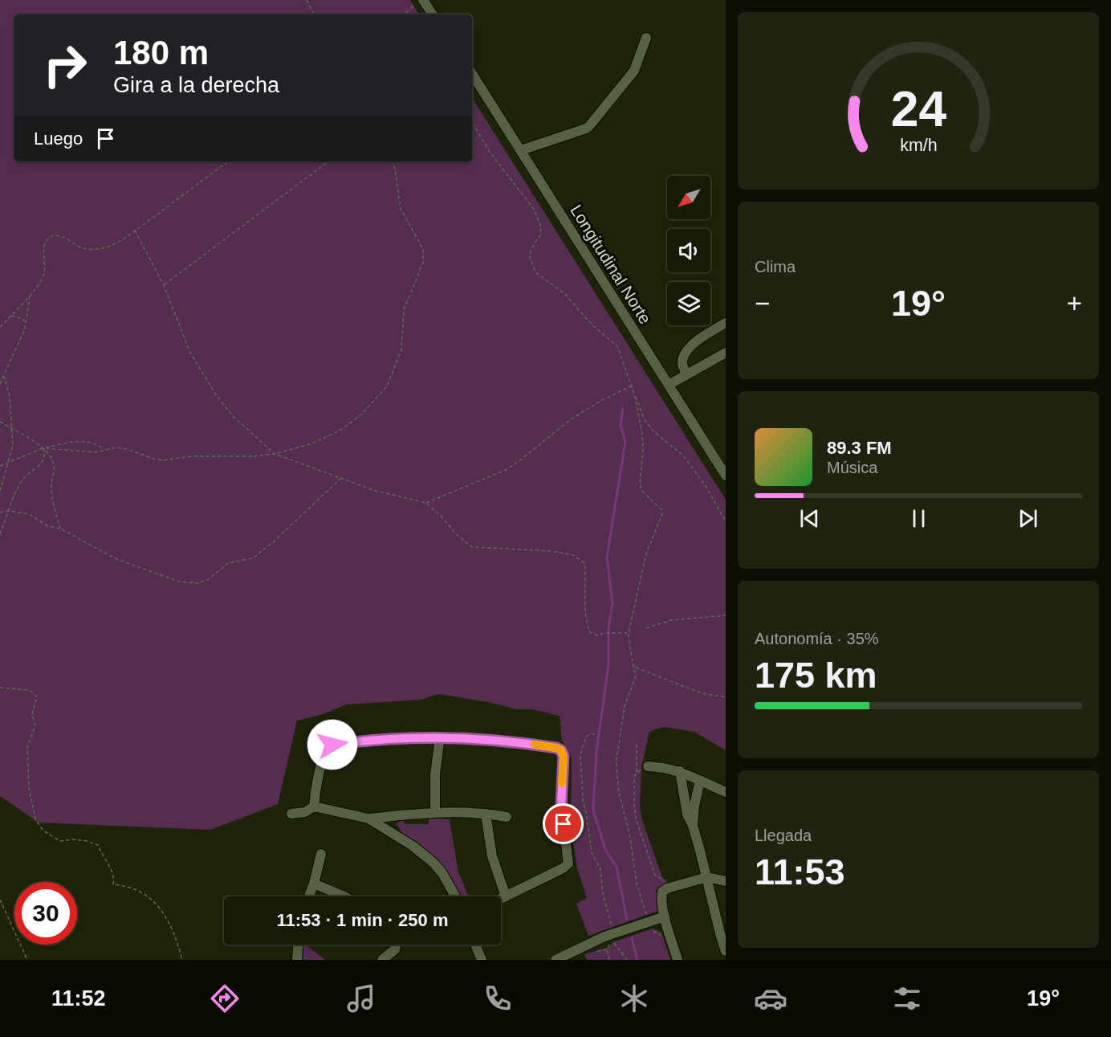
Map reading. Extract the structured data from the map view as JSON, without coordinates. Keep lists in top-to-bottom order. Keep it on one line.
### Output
{"streets":{"street":["Longitudinal Norte"]},"north":"bottom left","page":{"turn":["180 m","Gira a la derecha"],"then":"Luego","tile":["Clima",["Autonomía · 35%","175 km"],["Llegada","11:53"]],"heat":["−","19°","+"],"song":["89.3 FM","Música"],"limit":"30","trip":"11:53 · 1 min · 250 m","tabs":["11:52","19°"],"gauge":["24","km/h"]}}
